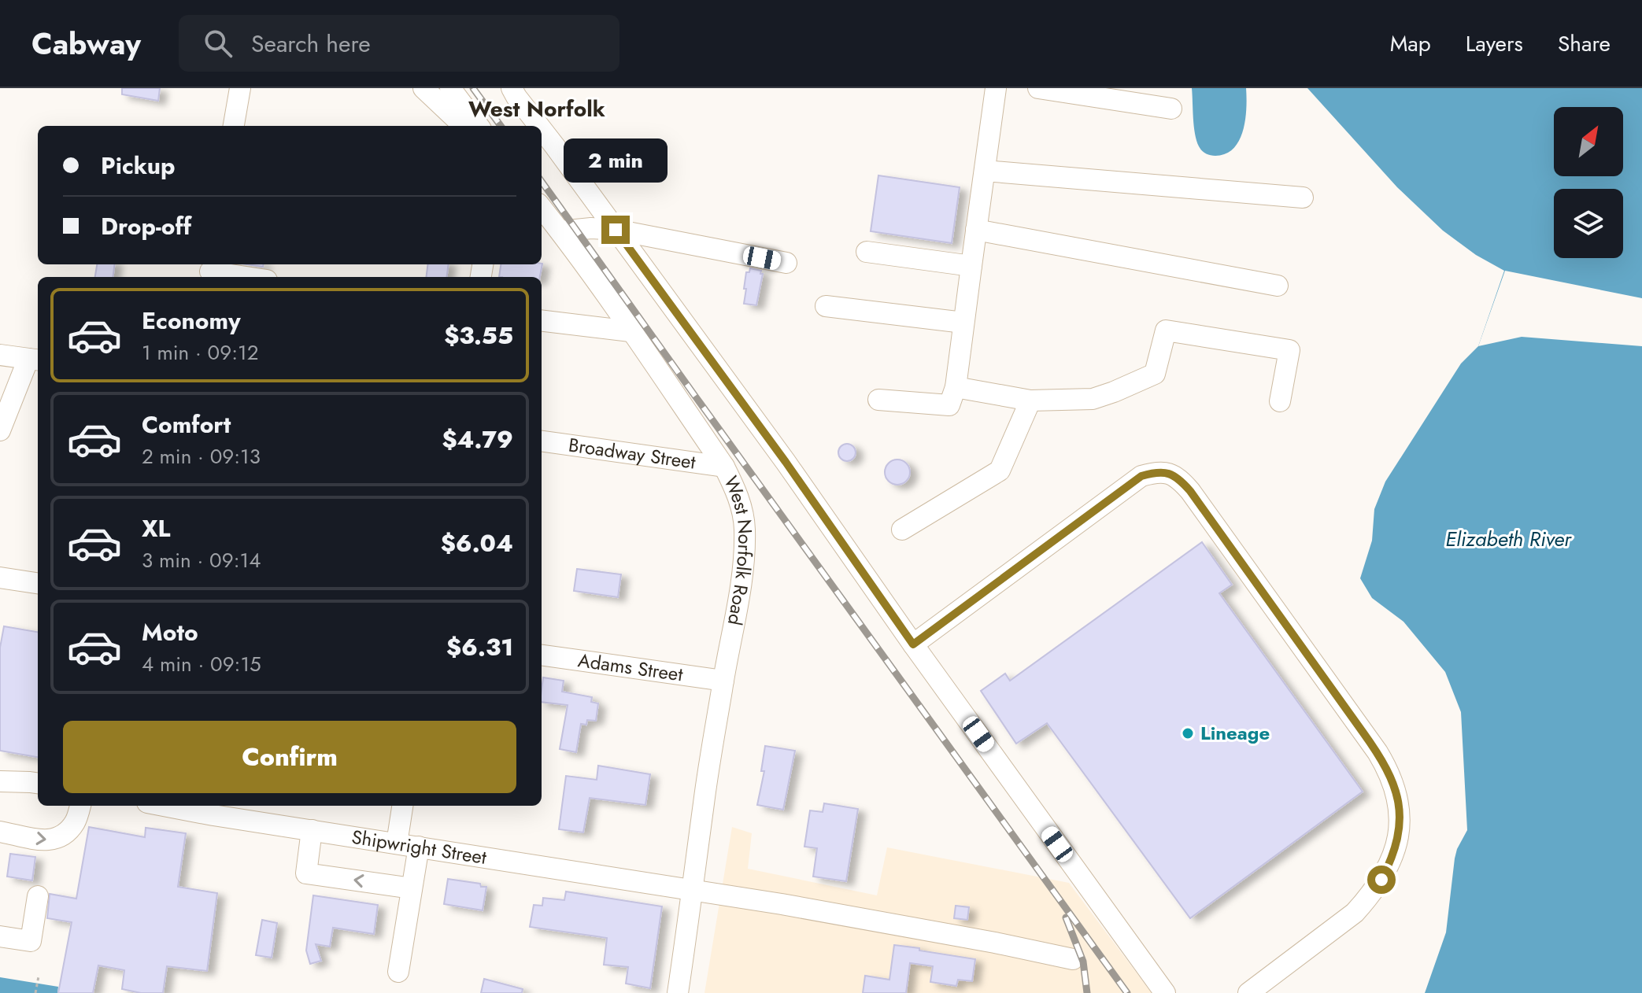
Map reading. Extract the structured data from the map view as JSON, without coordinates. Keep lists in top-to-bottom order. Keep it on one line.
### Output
{"streets":{"street":["Broadway Street","West Norfolk Road","Adams Street","Shipwright Street"]},"crossings":[["Broadway Street","West Norfolk Road"],["West Norfolk Road","Adams Street"],["West Norfolk Road","Shipwright Street"]],"districts":["West Norfolk"],"water":["Elizabeth River"],"places":["Lineage"],"north":"top right","page":{"header":"Cabway","search":"Search here","nav":["Map","Layers","Share"],"banner":["Pickup","Drop-off"],"bubble":"2 min","list":[{"name":"Economy","note":"1 min · 09:12","value":"$3.55"},{"name":"Comfort","note":"2 min · 09:13","value":"$4.79"},{"name":"XL","note":"3 min · 09:14","value":"$6.04"},{"name":"Moto","note":"4 min · 09:15","value":"$6.31"}],"buttons":"Confirm"}}
